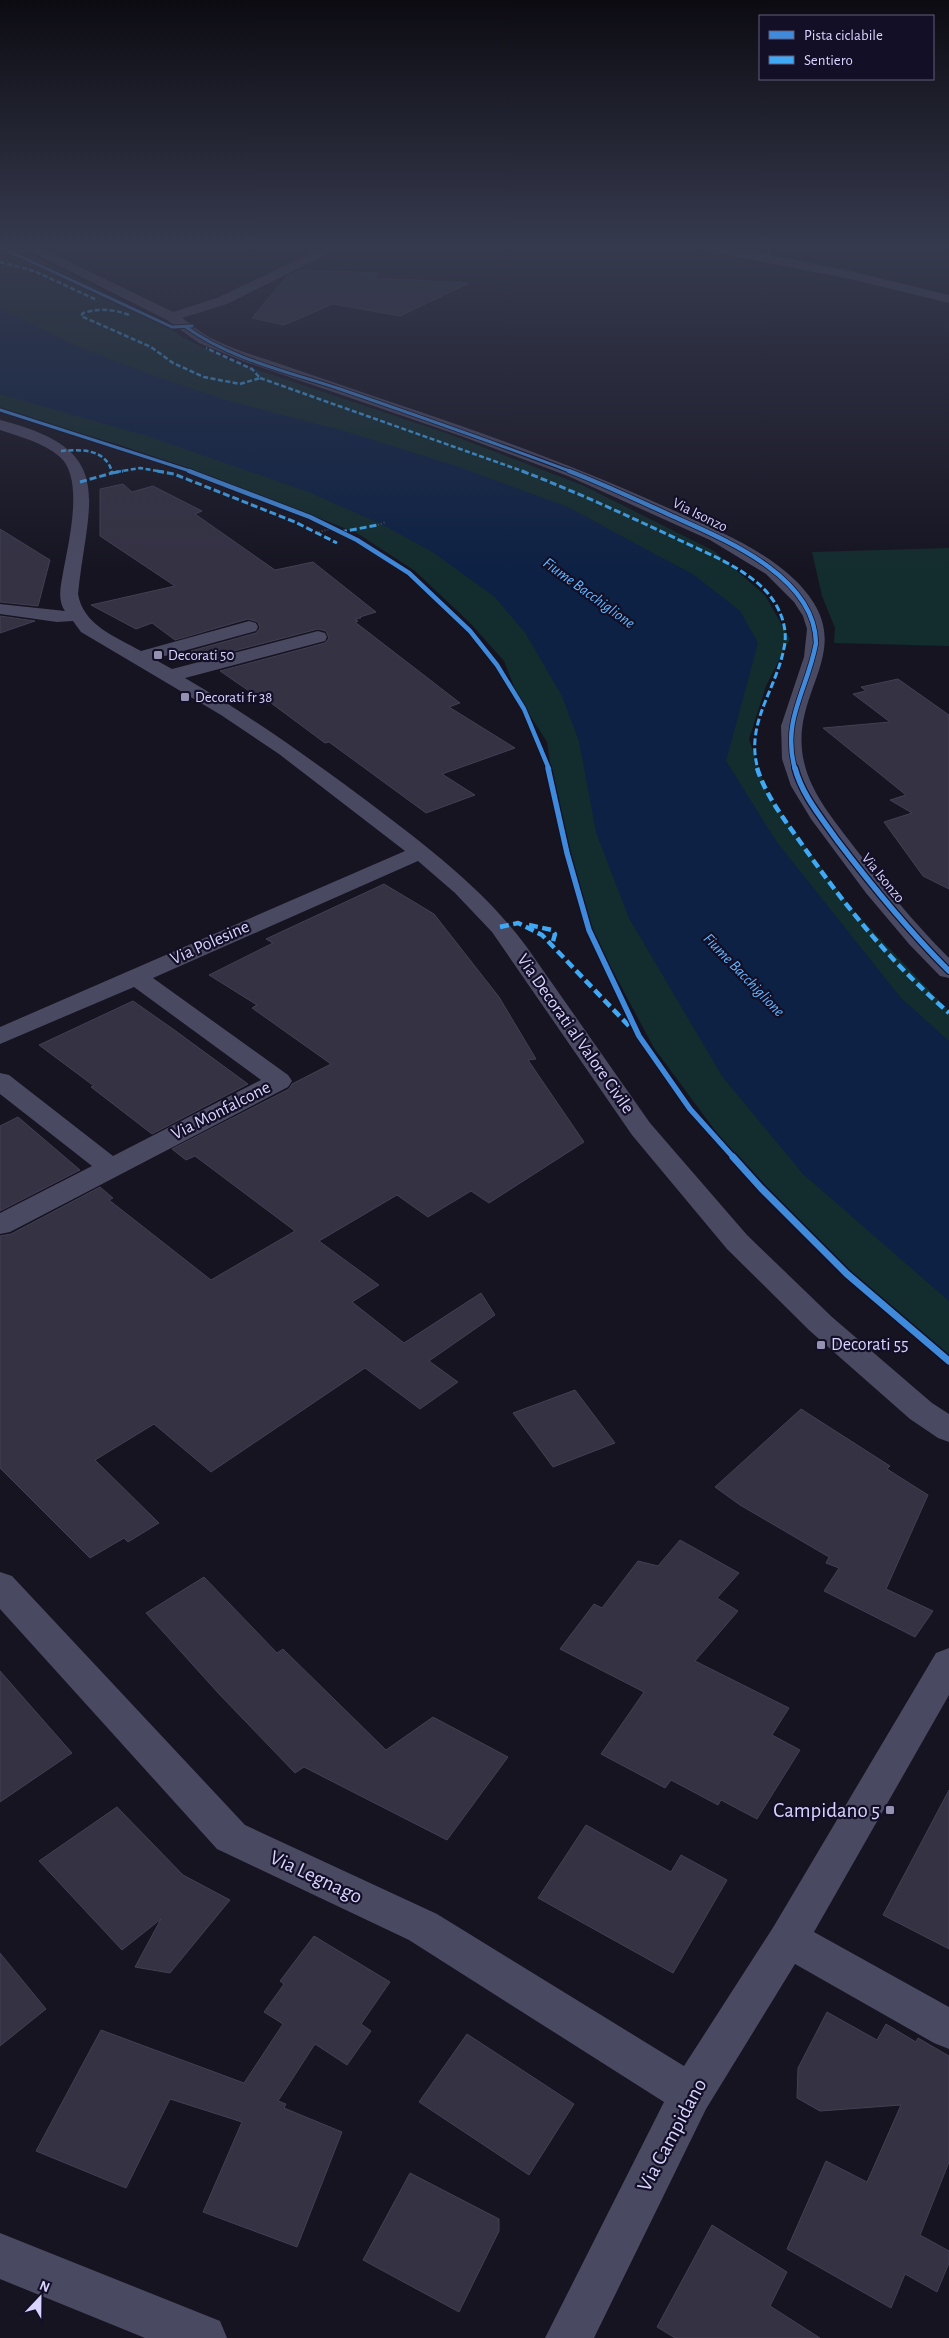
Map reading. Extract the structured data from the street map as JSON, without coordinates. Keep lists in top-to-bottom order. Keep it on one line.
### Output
{"streets":{"street":["Via Isonzo","Via Polesine","Via Decorati al Valore Civile","Via Monfalcone","Via Legnago","Via Campidano"]},"crossings":[["Via Polesine","Via Decorati al Valore Civile"],["Via Polesine","Via Monfalcone"],["Via Legnago","Via Campidano"]],"water":["Fiume Bacchiglione"],"places":{"transit":["Decorati 50","Decorati fr 38","Decorati 55","Campidano 5"]},"legend":["Pista ciclabile","Sentiero"],"north":"top"}
